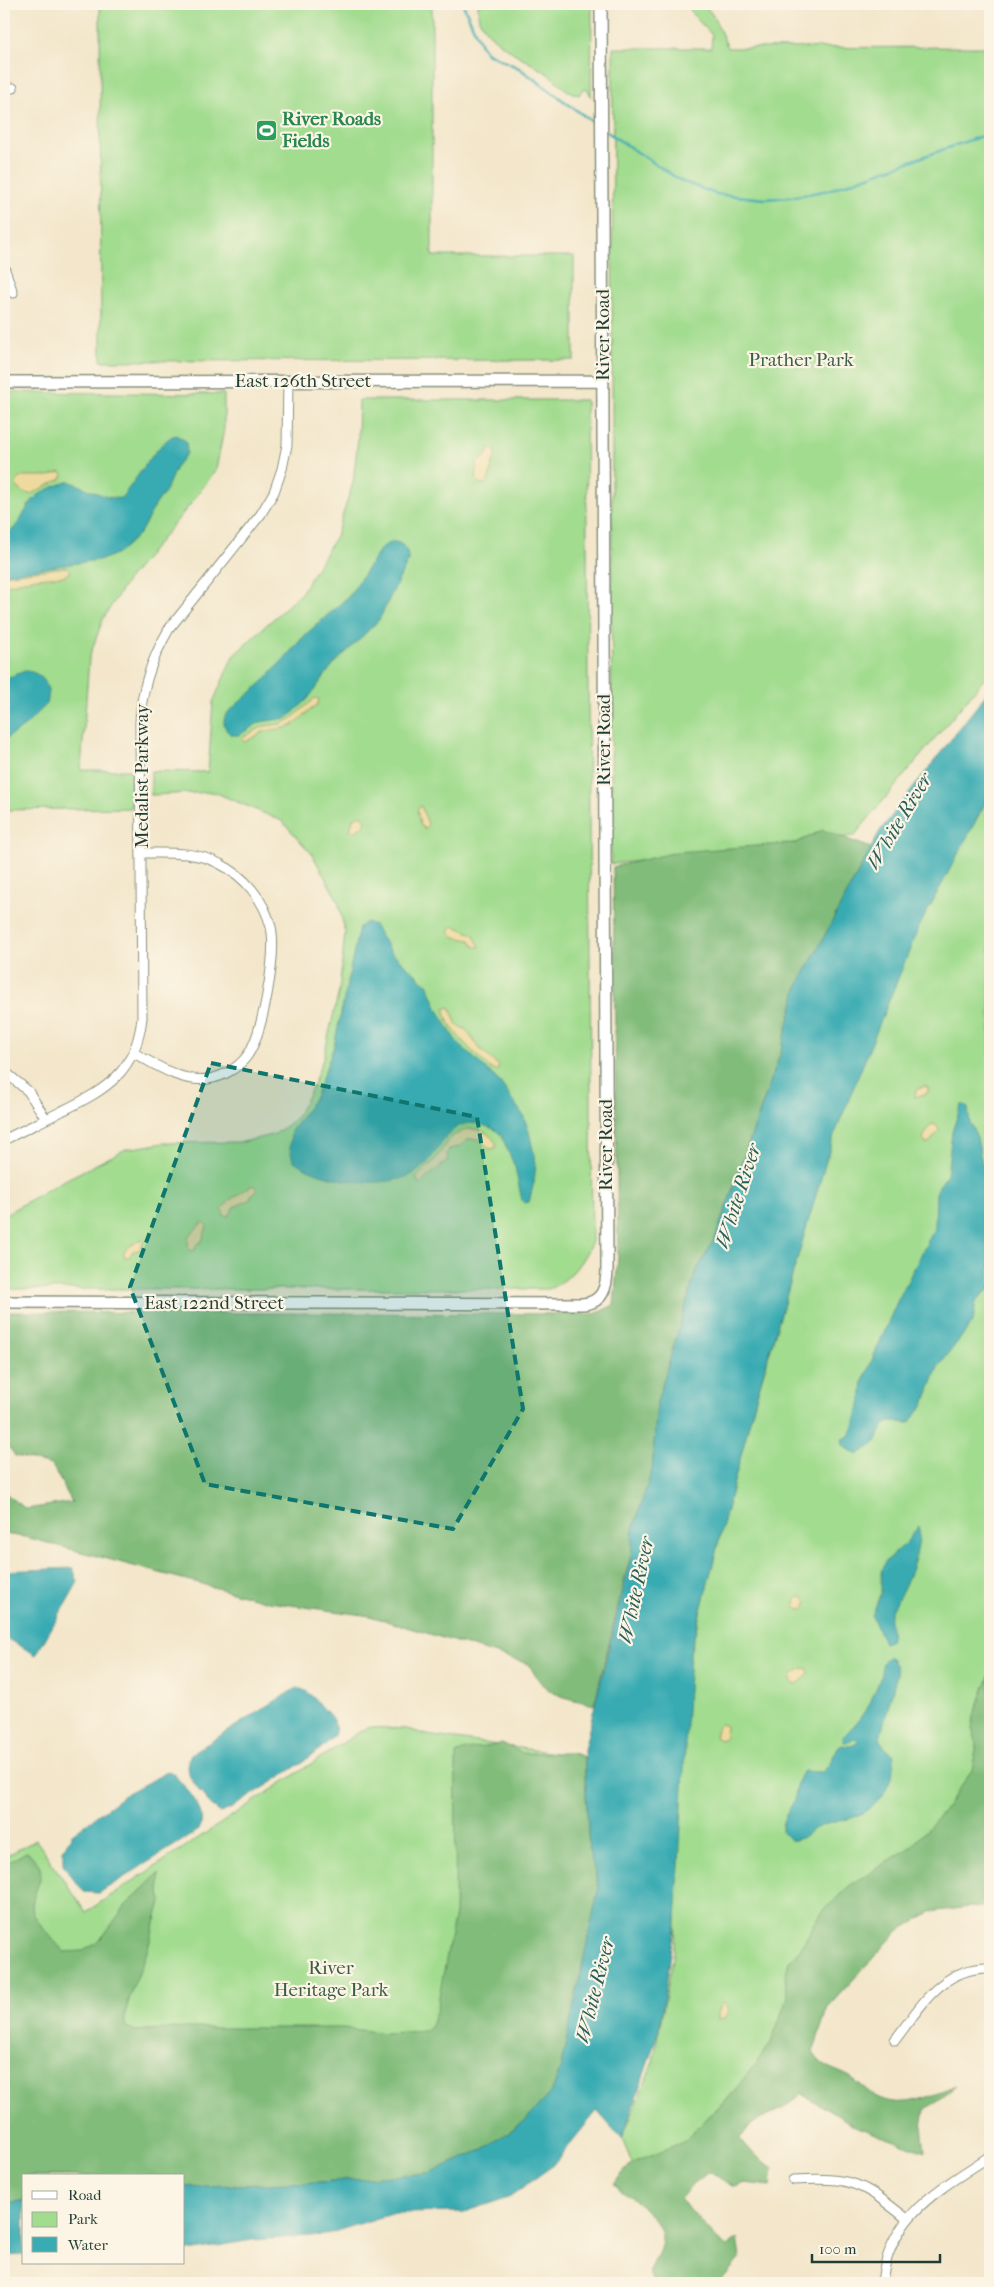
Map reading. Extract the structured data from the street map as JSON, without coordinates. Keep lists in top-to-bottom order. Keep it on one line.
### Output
{"streets":{"street":["River Road","East 126th Street","Medalist Parkway","East 122nd Street"]},"crossings":[["River Road","East 126th Street"],["River Road","East 122nd Street"],["East 126th Street","Medalist Parkway"]],"water":["White River"],"parks":["Prather Park","River Heritage Park"],"places":{"sports":["River Roads Fields"]},"legend":["Road","Park","Water"],"scale_bar":"100 m"}
